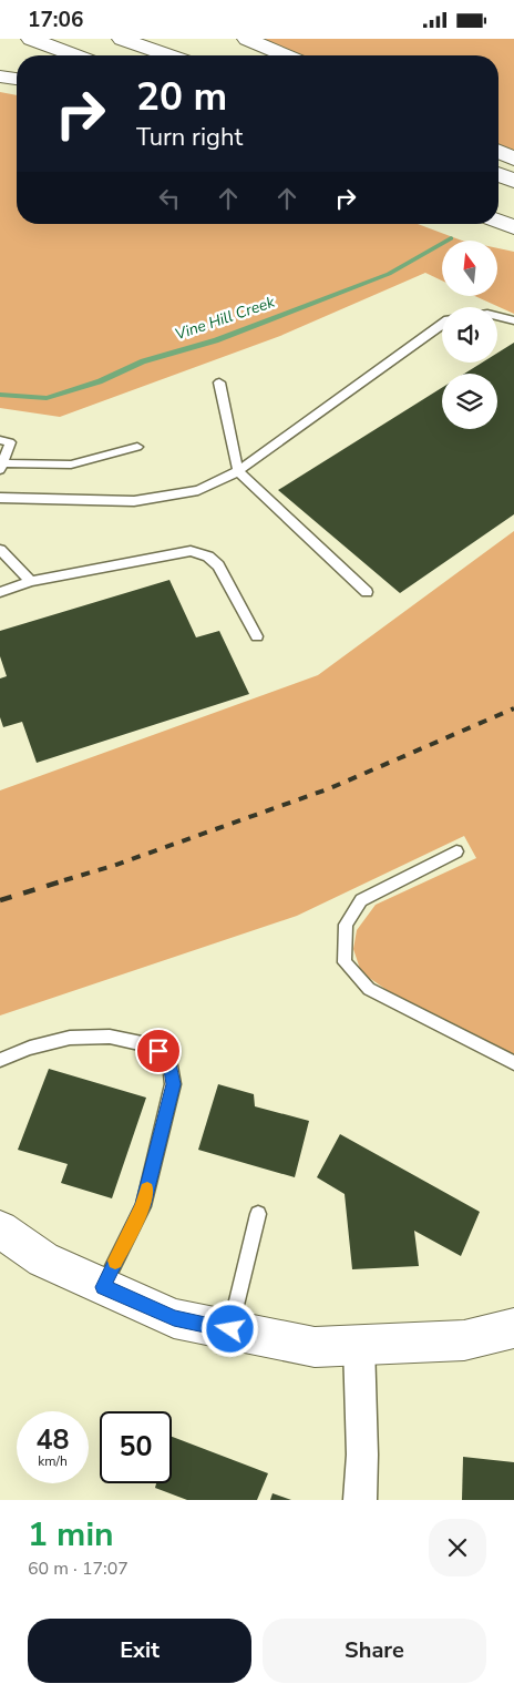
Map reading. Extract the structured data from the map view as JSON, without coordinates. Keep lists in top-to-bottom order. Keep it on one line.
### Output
{"water":["Vine Hill Creek"],"north":"top","page":{"status":"17:06","turn":["20 m","Turn right"],"speed":"48 km/h","limit":"50","heading":["1 min","60 m · 17:07"],"buttons":["Exit","Share"]}}
